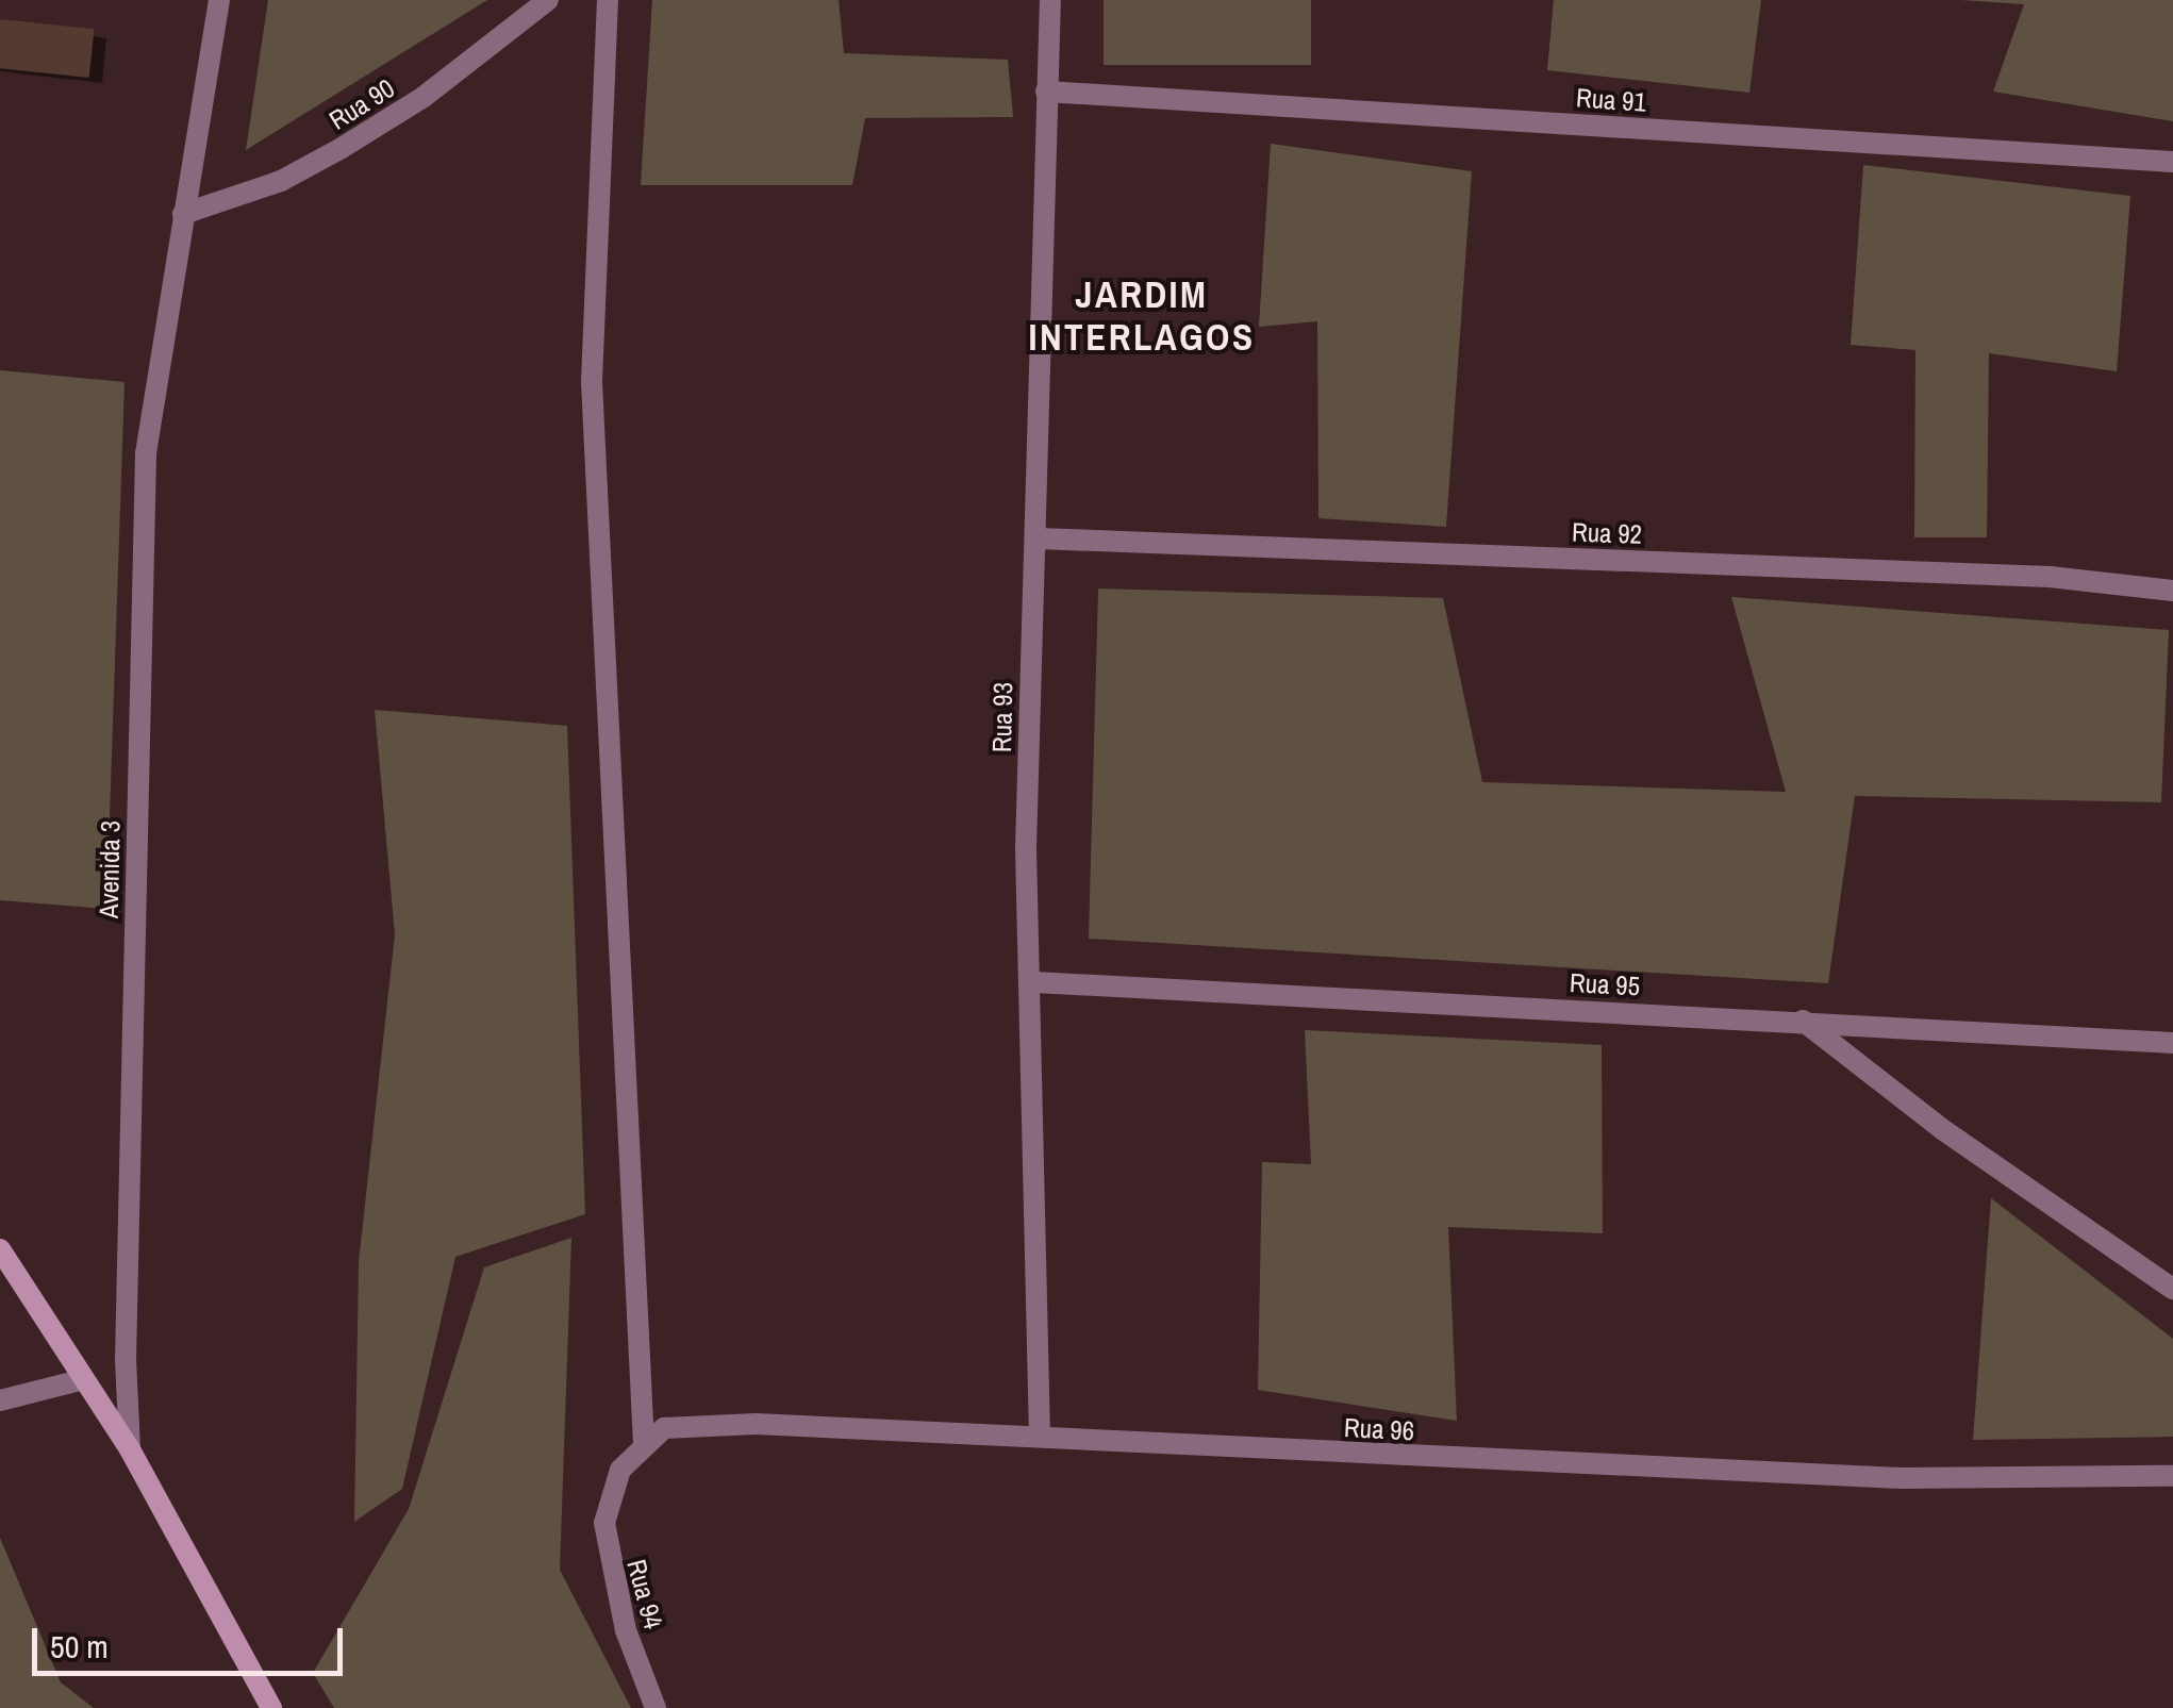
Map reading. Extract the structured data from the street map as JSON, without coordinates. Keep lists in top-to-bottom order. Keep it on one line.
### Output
{"streets":{"main road":["Avenida 3"],"street":["Rua 91","Rua 90","Rua 92","Rua 93","Rua 95","Rua 96","Rua 94"]},"crossings":[["Rua 91","Rua 93"],["Rua 90","Avenida 3"],["Rua 92","Rua 93"],["Rua 93","Rua 95"],["Rua 93","Rua 96"],["Rua 96","Rua 94"]],"districts":["JARDIM INTERLAGOS"],"scale_bar":"50 m"}
